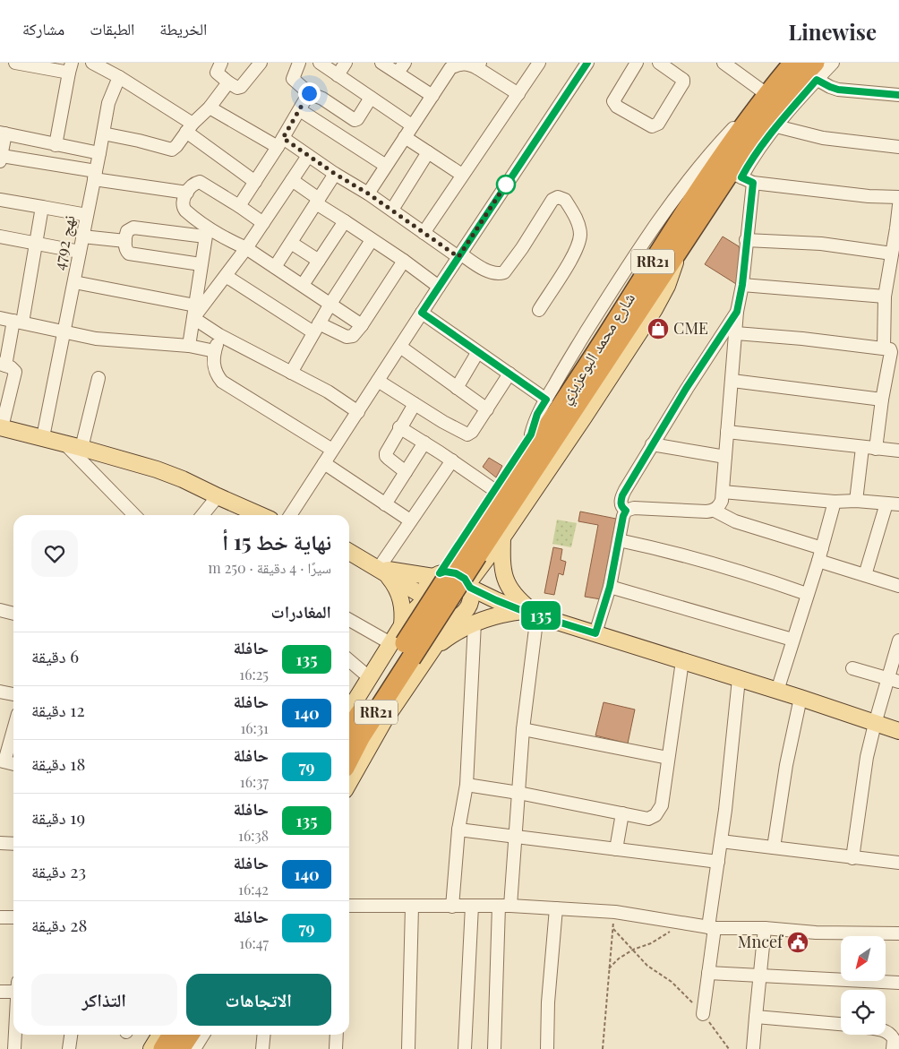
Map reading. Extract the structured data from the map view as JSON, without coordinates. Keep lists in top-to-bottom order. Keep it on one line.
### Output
{"streets":{"highway":["RR21","شارع محمد البوعزيزي"],"street":["نهج 4792"]},"crossings":[["RR21","شارع محمد البوعزيزي"]],"places":{"shop":["CME"],"public building":["Mncef"]},"lines":["bus line 135"],"north":"bottom left","page":{"header":"Linewise","nav":["الخريطة","الطبقات","مشاركة"],"on_map":"135","heading":[["نهاية خط 15 أ","سيرًا · 4 دقيقة · 250 m"],"المغادرات"],"list":[{"mark":"135","name":"حافلة","note":"16:25","value":"6 دقيقة"},{"mark":"140","name":"حافلة","note":"16:31","value":"12 دقيقة"},{"mark":"79","name":"حافلة","note":"16:37","value":"18 دقيقة"},{"mark":"135","name":"حافلة","note":"16:38","value":"19 دقيقة"},{"mark":"140","name":"حافلة","note":"16:42","value":"23 دقيقة"},{"mark":"79","name":"حافلة","note":"16:47","value":"28 دقيقة"}],"buttons":["الاتجاهات","التذاكر"]}}
